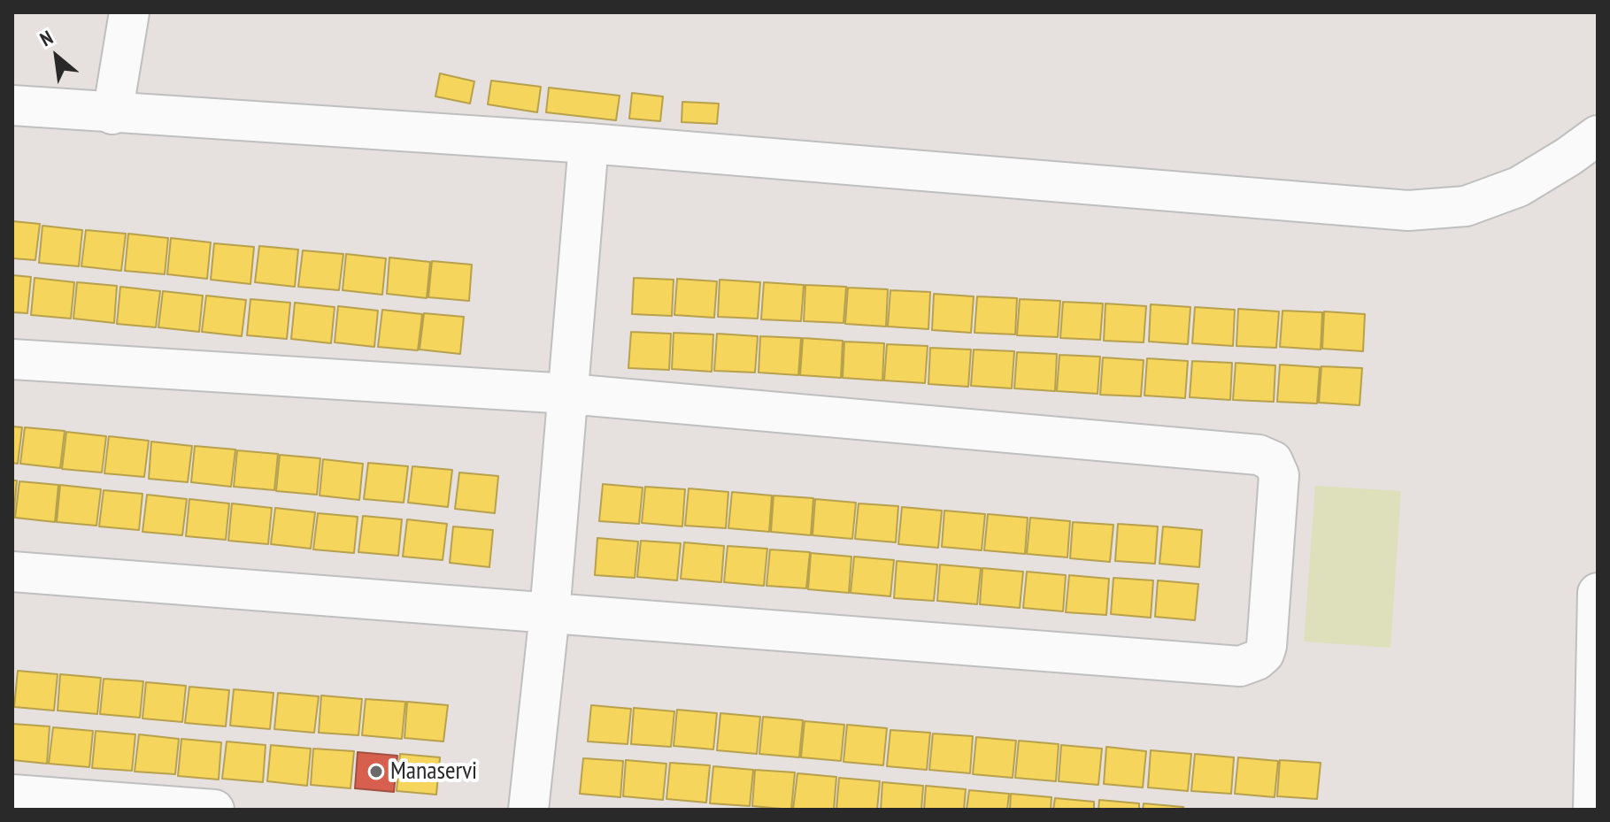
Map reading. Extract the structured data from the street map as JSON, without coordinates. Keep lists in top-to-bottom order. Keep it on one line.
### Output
{"places":["Manaservi"],"north":"top left"}
